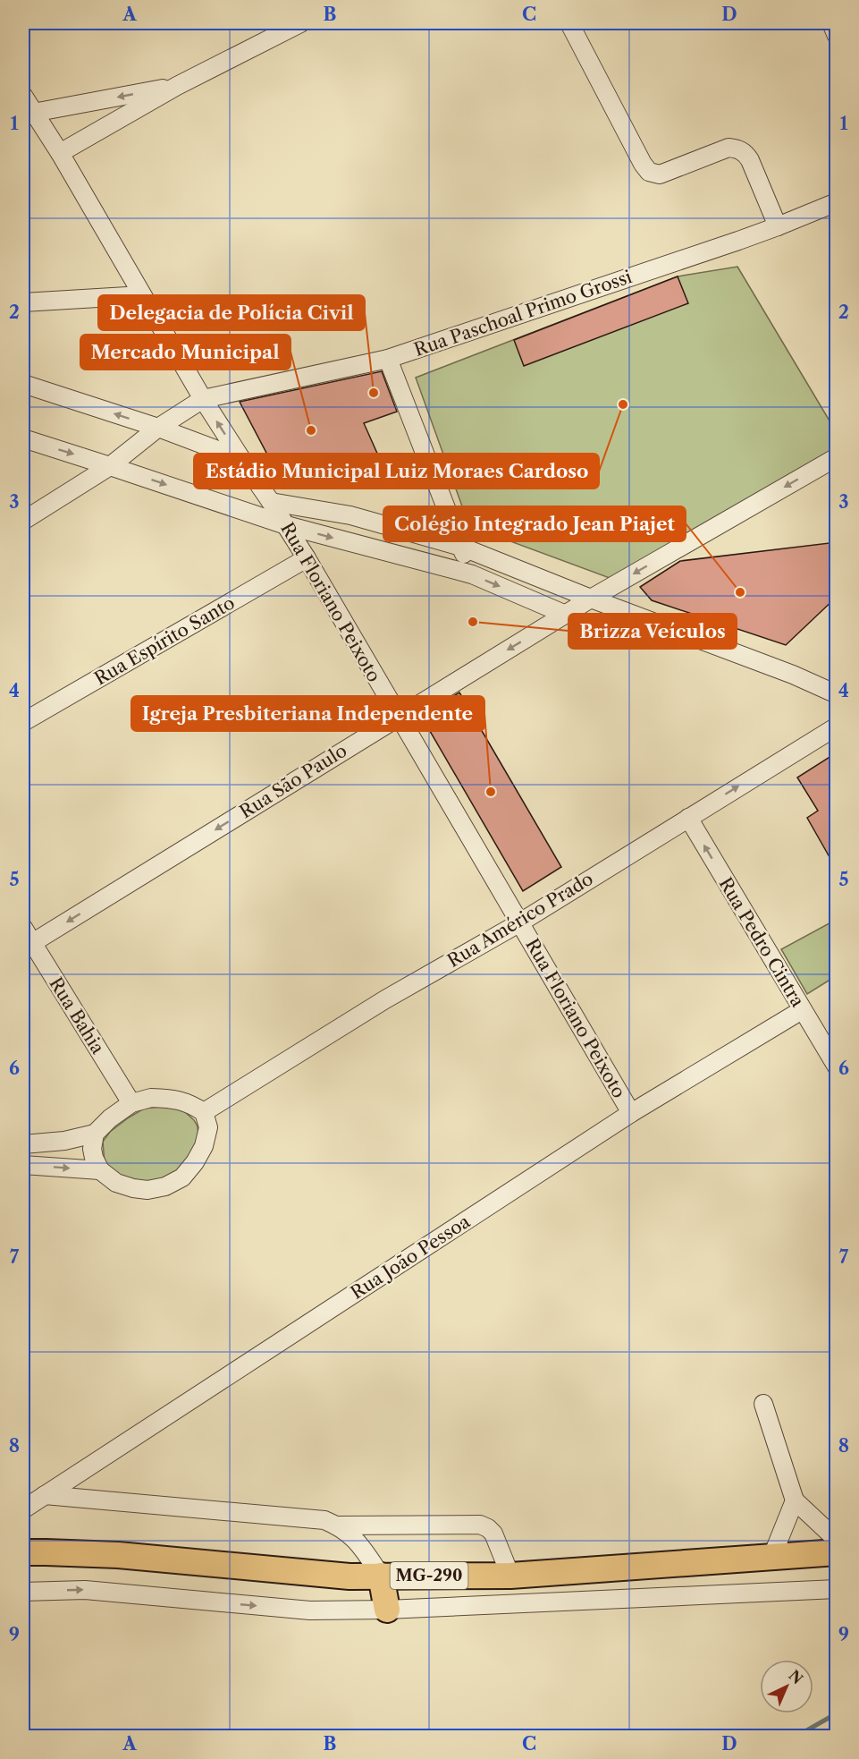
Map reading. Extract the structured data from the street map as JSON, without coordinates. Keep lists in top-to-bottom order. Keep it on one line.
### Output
{"streets":{"highway":["MG-290"],"street":["Rua Paschoal Primo Grossi","Rua Floriano Peixoto","Rua Espírito Santo","Rua São Paulo","Rua Américo Prado","Rua Pedro Cintra","Rua Bahia","Rua João Pessoa"]},"crossings":[["Rua Paschoal Primo Grossi","Rua Floriano Peixoto"],["Rua Floriano Peixoto","Rua Espírito Santo"],["Rua Floriano Peixoto","Rua São Paulo"],["Rua Floriano Peixoto","Rua Américo Prado"],["Rua Floriano Peixoto","Rua João Pessoa"],["Rua São Paulo","Rua Bahia"],["Rua Américo Prado","Rua Pedro Cintra"],["Rua Américo Prado","Rua Bahia"],["Rua Pedro Cintra","Rua João Pessoa"]],"one_way":["Rua São Paulo","Rua Pedro Cintra"],"places":["Delegacia de Polícia Civil","Estádio Municipal Luiz Moraes Cardoso","Mercado Municipal","Colégio Integrado Jean Piajet","Brizza Veículos","Igreja Presbiteriana Independente"],"north":"top right","grid":{"columns":["A","B","C","D"],"rows":["1","2","3","4","5","6","7","8","9"]}}
